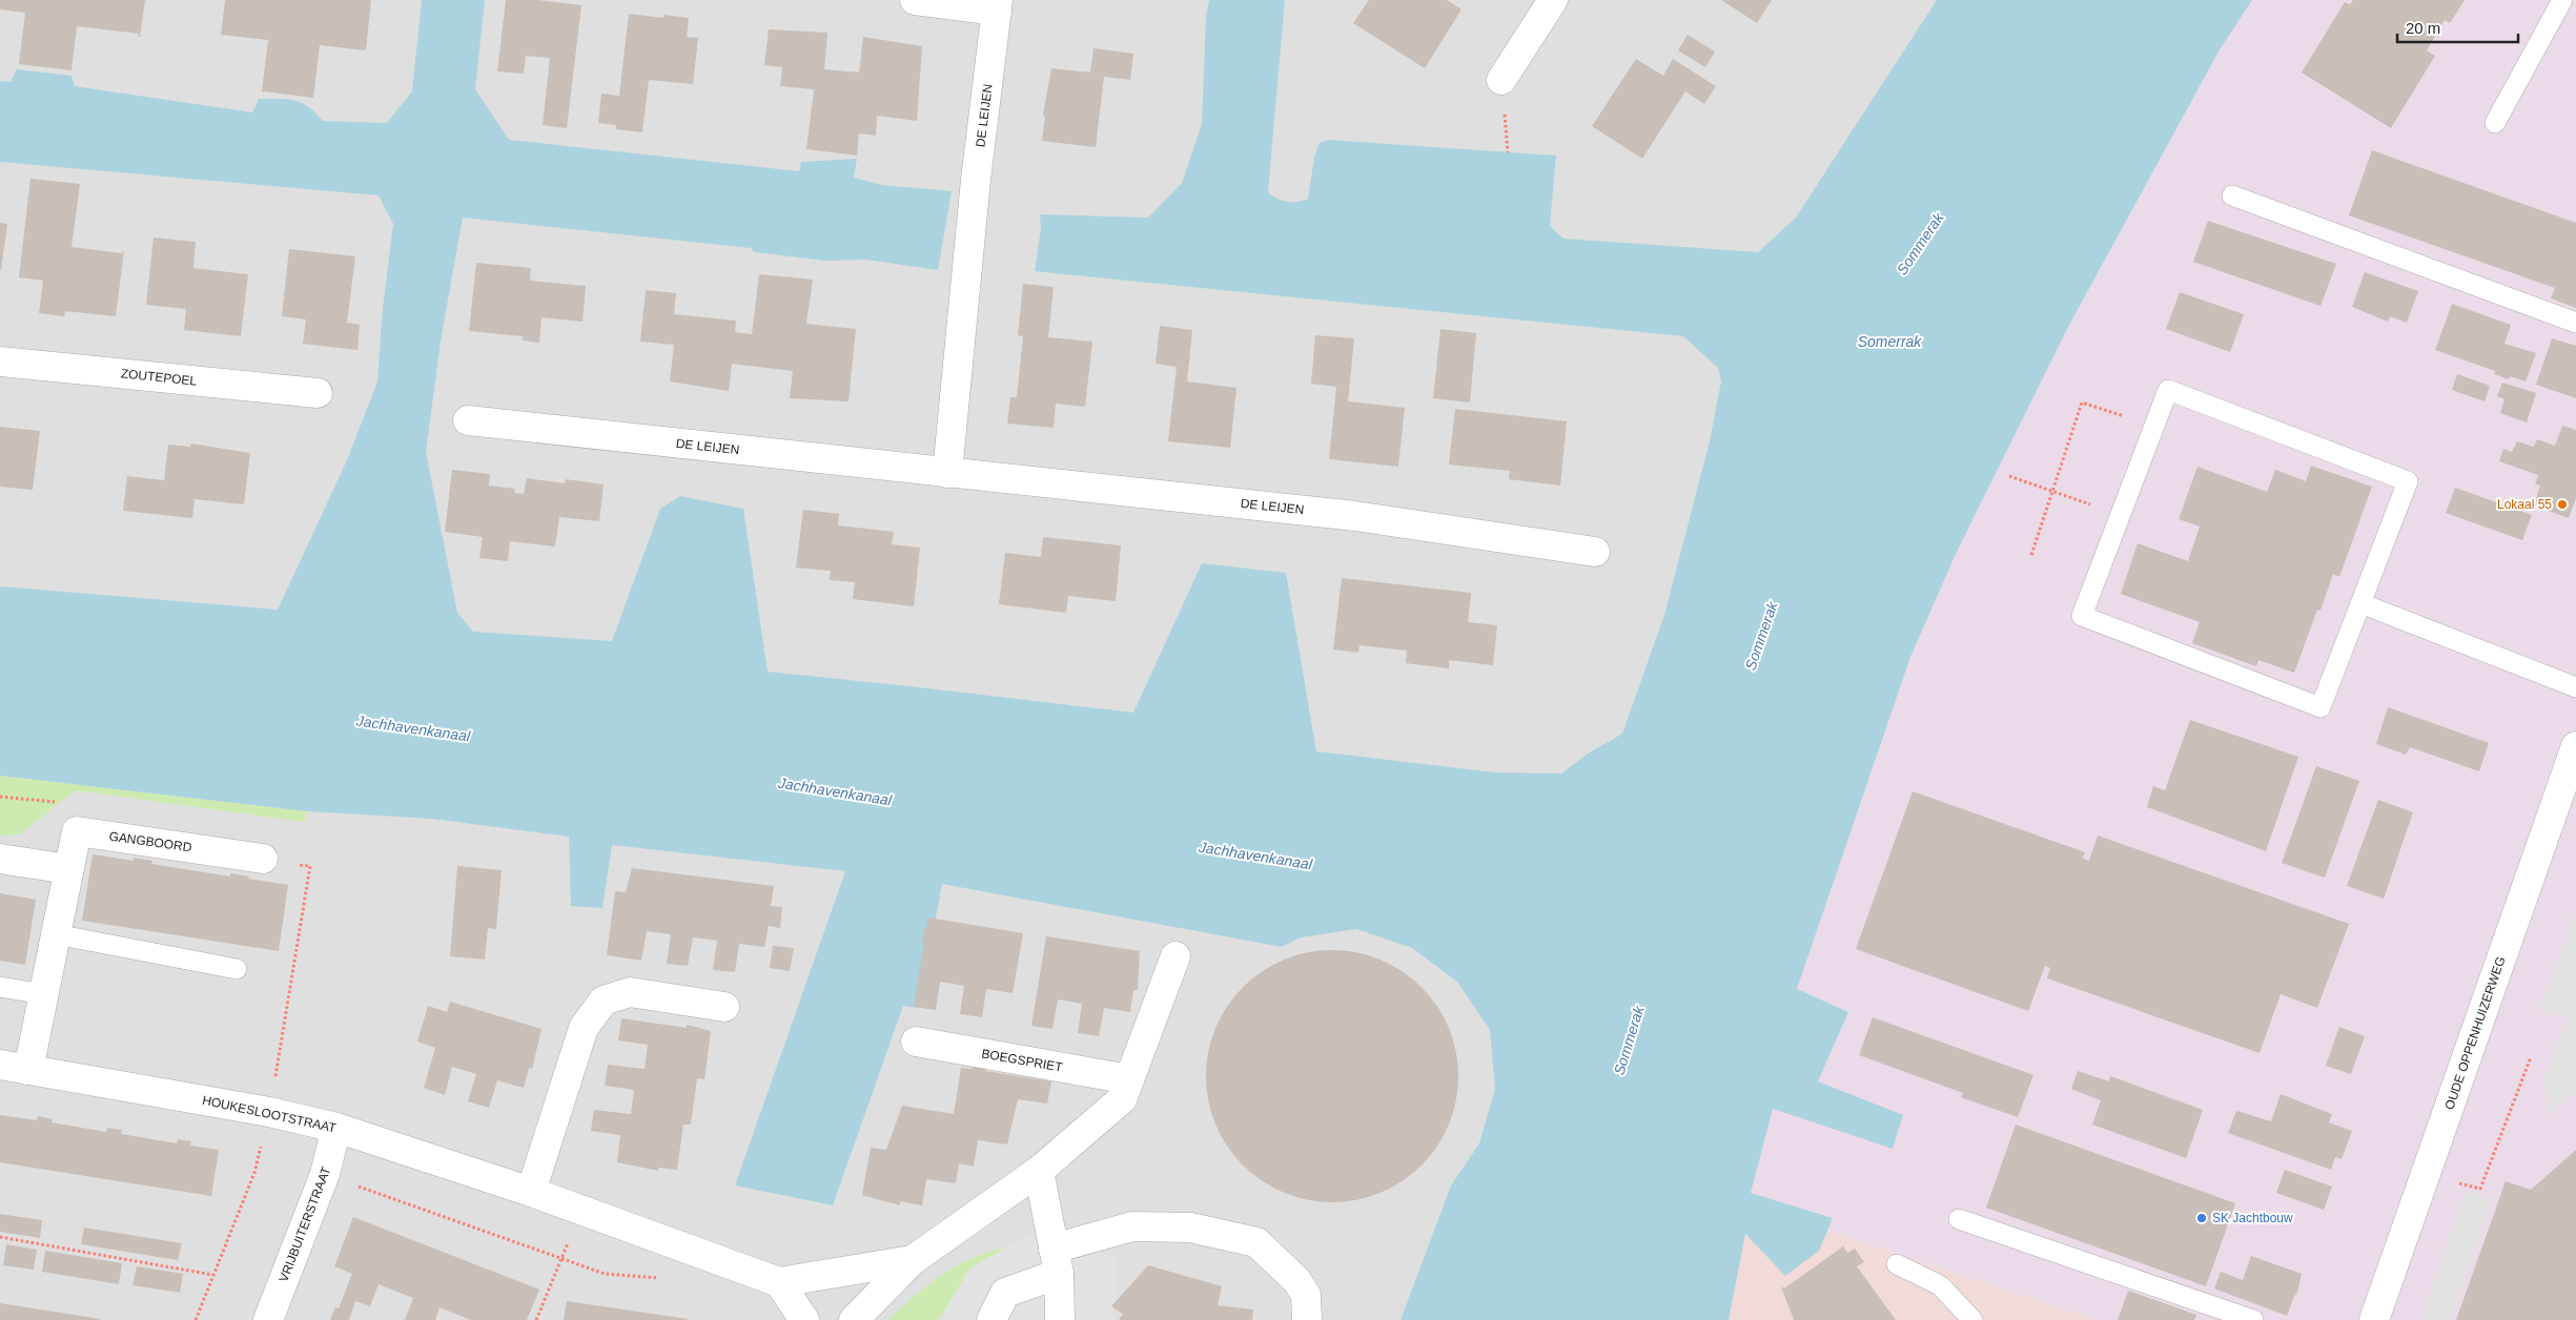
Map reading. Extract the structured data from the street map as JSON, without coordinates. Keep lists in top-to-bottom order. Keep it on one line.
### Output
{"streets":{"street":["DE LEIJEN","ZOUTEPOEL","GANGBOORD","OUDE OPPENHUIZERWEG","BOEGSPRIET","HOUKESLOOTSTRAAT","VRIJBUITERSTRAAT"]},"crossings":[["GANGBOORD","HOUKESLOOTSTRAAT"],["HOUKESLOOTSTRAAT","VRIJBUITERSTRAAT"]],"water":["Sommerak","Somerrak","Jachhavenkanaal"],"places":["Lokaal 55","SK Jachtbouw"],"scale_bar":"20 m"}
